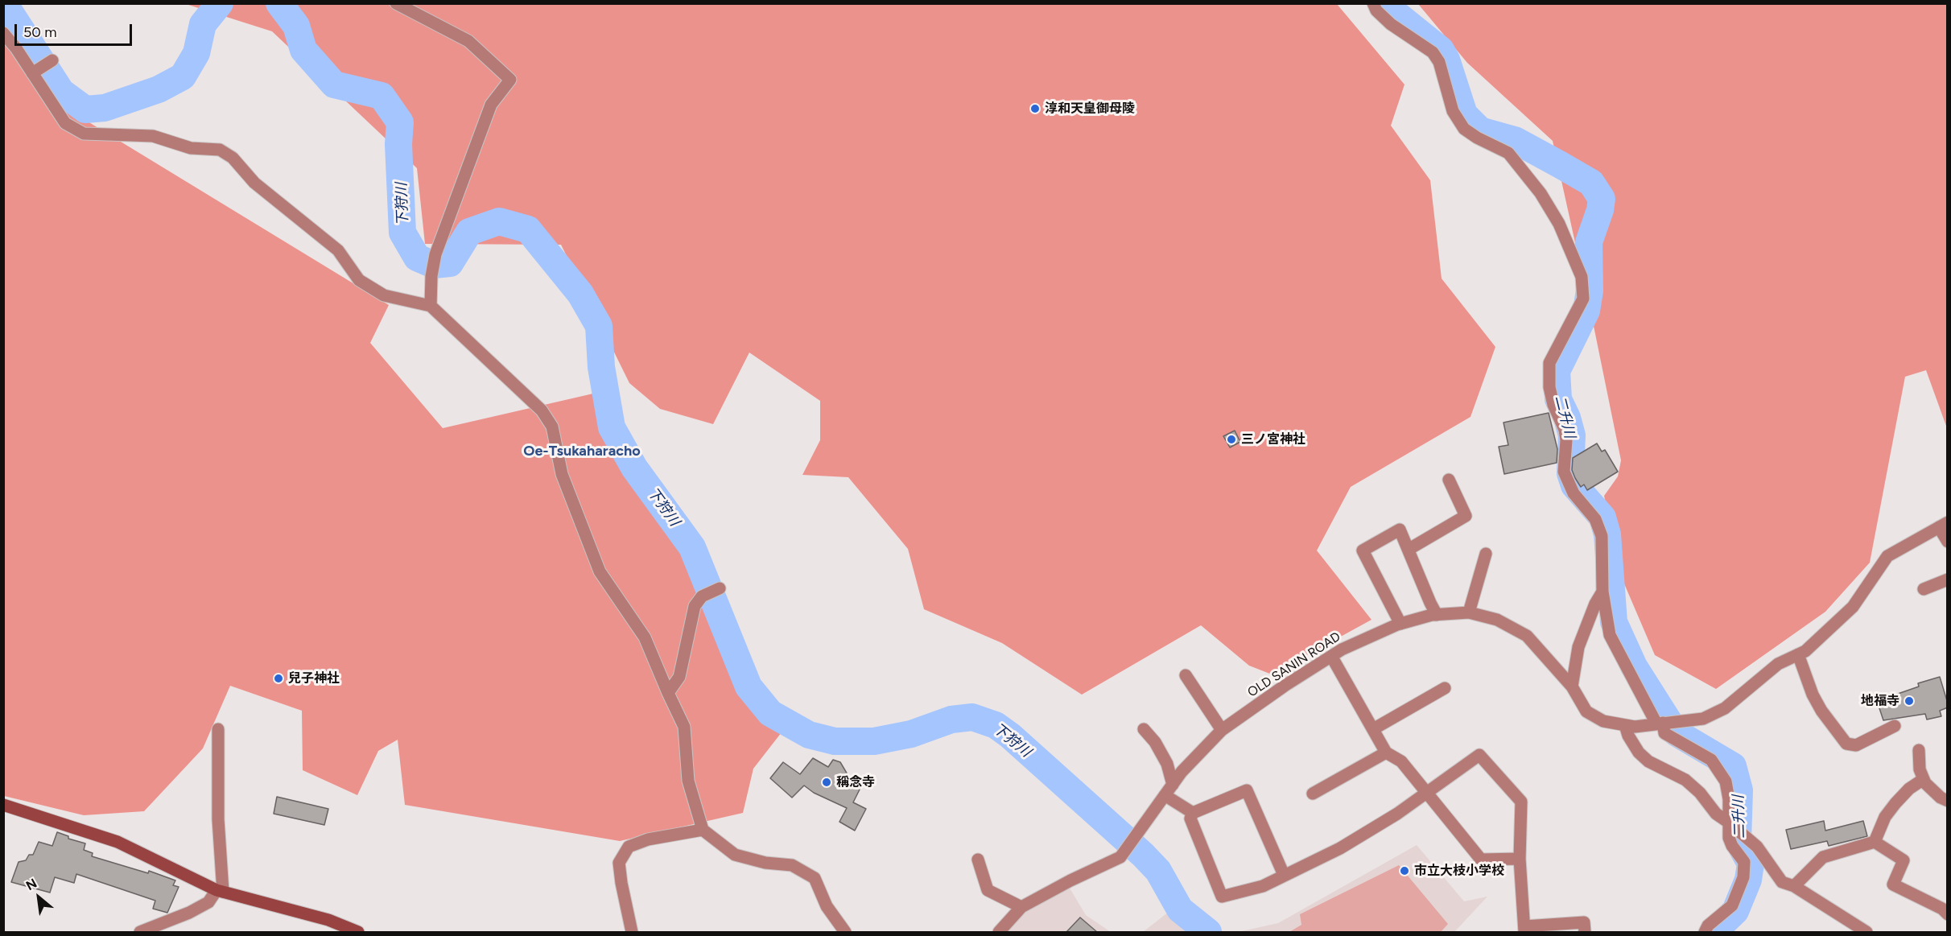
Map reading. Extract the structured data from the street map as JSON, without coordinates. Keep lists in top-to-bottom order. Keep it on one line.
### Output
{"streets":{"street":["OLD SANIN ROAD"]},"districts":["Oe-Tsukaharacho"],"water":["下狩川","二升川"],"places":["淳和天皇御母陵","三ノ宮神社","兒子神社","地福寺","稱念寺","市立大枝小学校"],"scale_bar":"50 m","north":"top left"}
